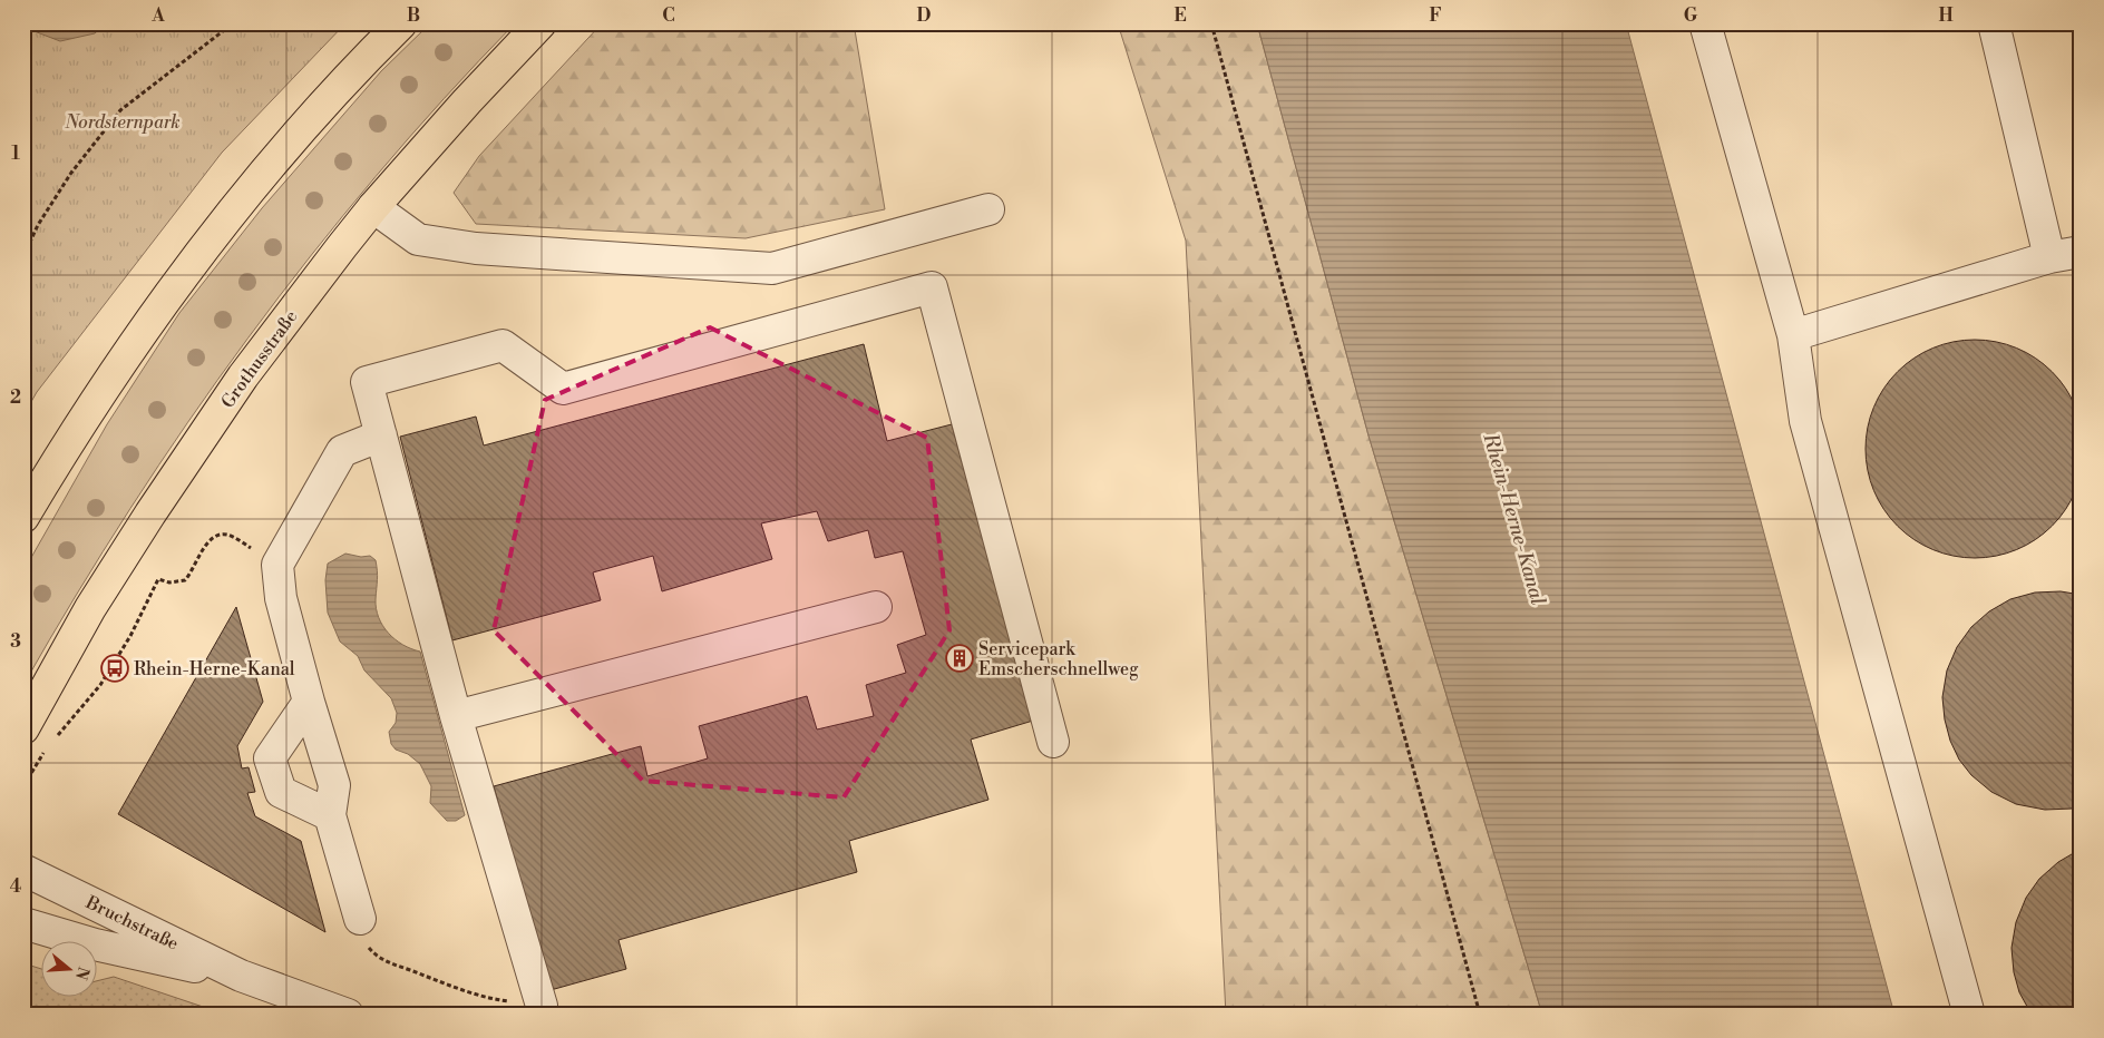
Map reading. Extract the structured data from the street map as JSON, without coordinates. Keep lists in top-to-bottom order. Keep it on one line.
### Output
{"streets":{"main road":["Grothusstraße"],"street":["Bruchstraße"]},"water":["Rhein-Herne-Kanal"],"parks":["Nordsternpark"],"places":{"building":["Servicepark Emscherschnellweg"],"bus stop":["Rhein-Herne-Kanal"]},"north":"right","grid":{"columns":["A","B","C","D","E","F","G","H"],"rows":["1","2","3","4"]}}
